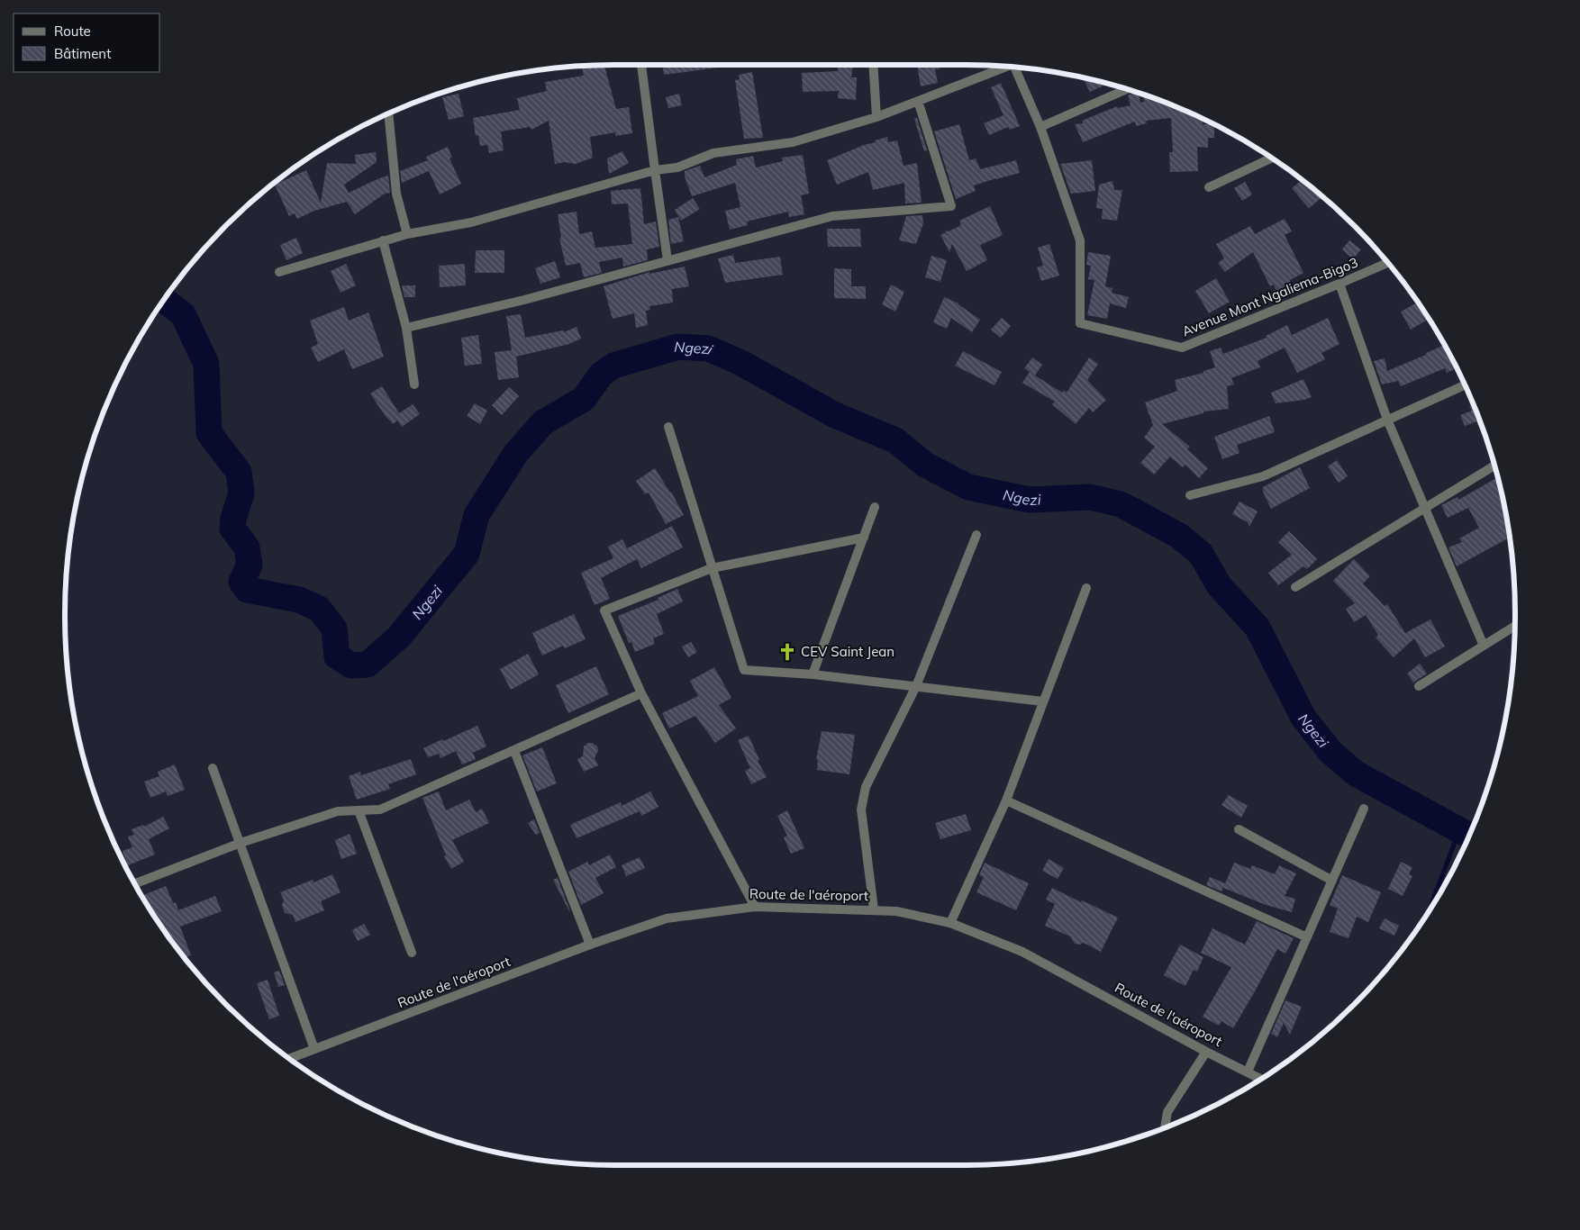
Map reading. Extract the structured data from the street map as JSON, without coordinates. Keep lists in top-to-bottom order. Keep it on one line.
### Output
{"streets":{"street":["Avenue Mont Ngaliema-Bigo3","Route de l'aéroport"]},"water":["Ngezi"],"places":{"church":["CEV Saint Jean"]},"legend":["Route","Bâtiment"]}
